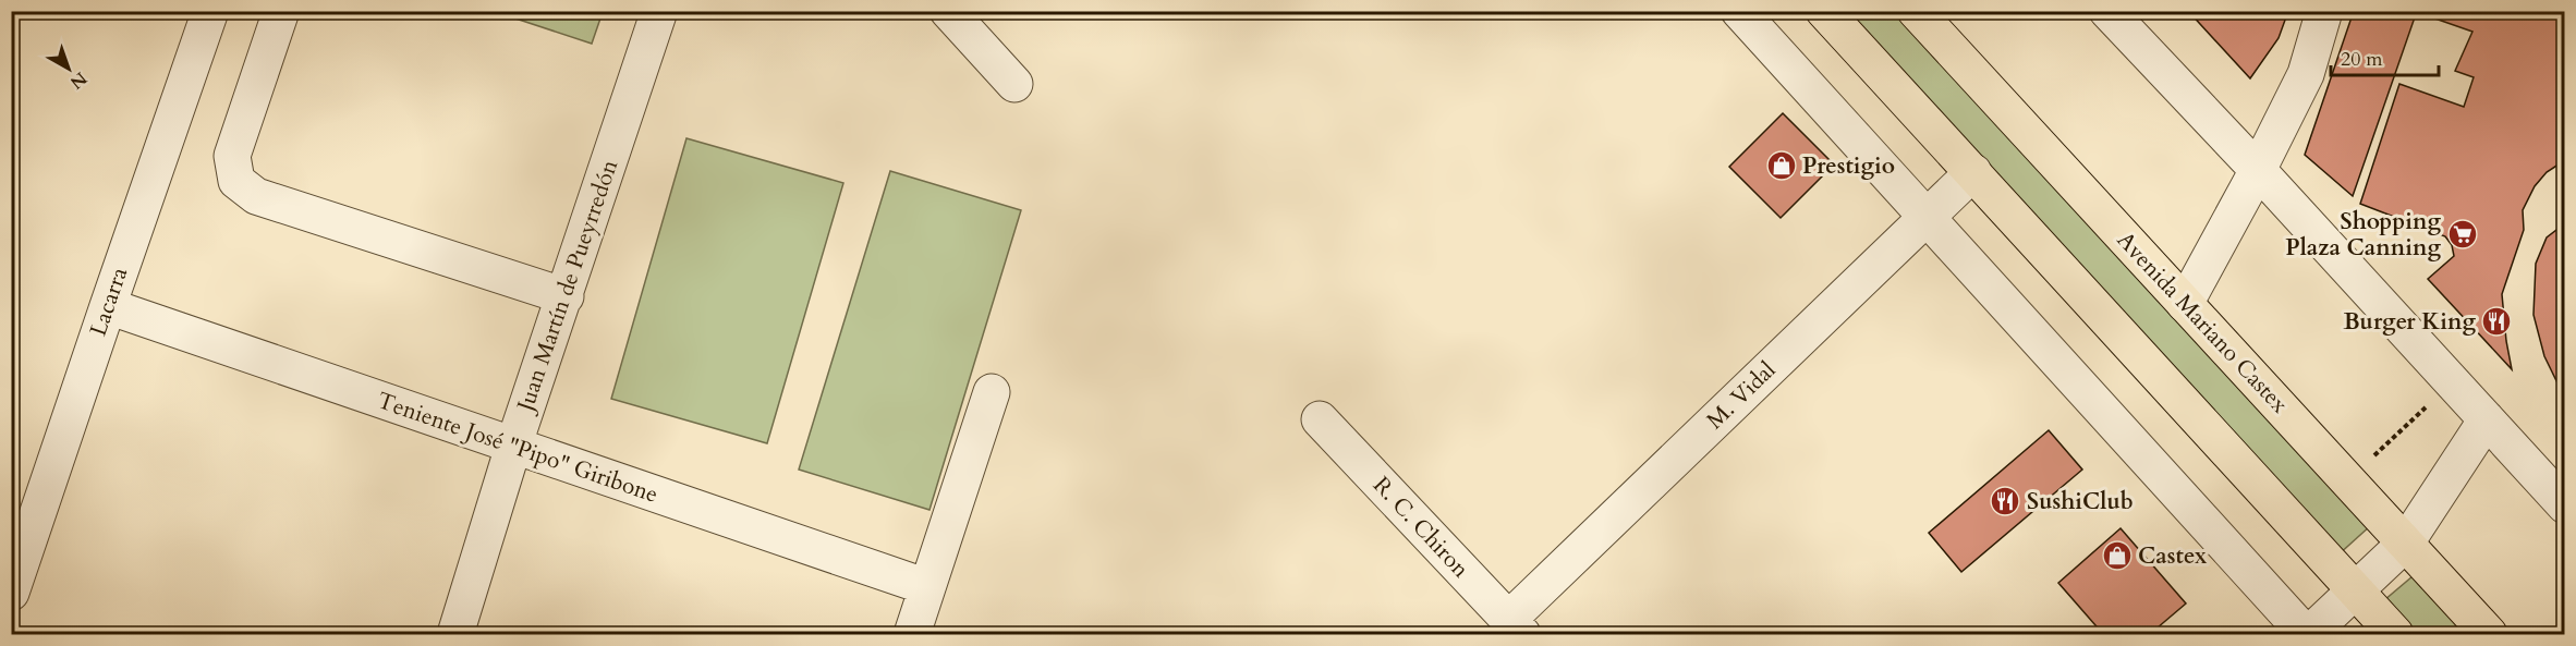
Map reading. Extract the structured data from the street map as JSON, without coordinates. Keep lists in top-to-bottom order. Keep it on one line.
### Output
{"streets":{"highway":["Avenida Mariano Castex"],"street":["Juan Martín de Pueyrredón","Lacarra","M. Vidal","Teniente José \"Pipo\" Giribone","R. C. Chiron"]},"crossings":[["Juan Martín de Pueyrredón","Teniente José \"Pipo\" Giribone"],["Lacarra","Teniente José \"Pipo\" Giribone"],["M. Vidal","R. C. Chiron"]],"places":{"shop":["Prestigio","Castex"],"supermarket":["Shopping Plaza Canning"],"restaurant":["Burger King","SushiClub"]},"scale_bar":"20 m","north":"bottom right"}
